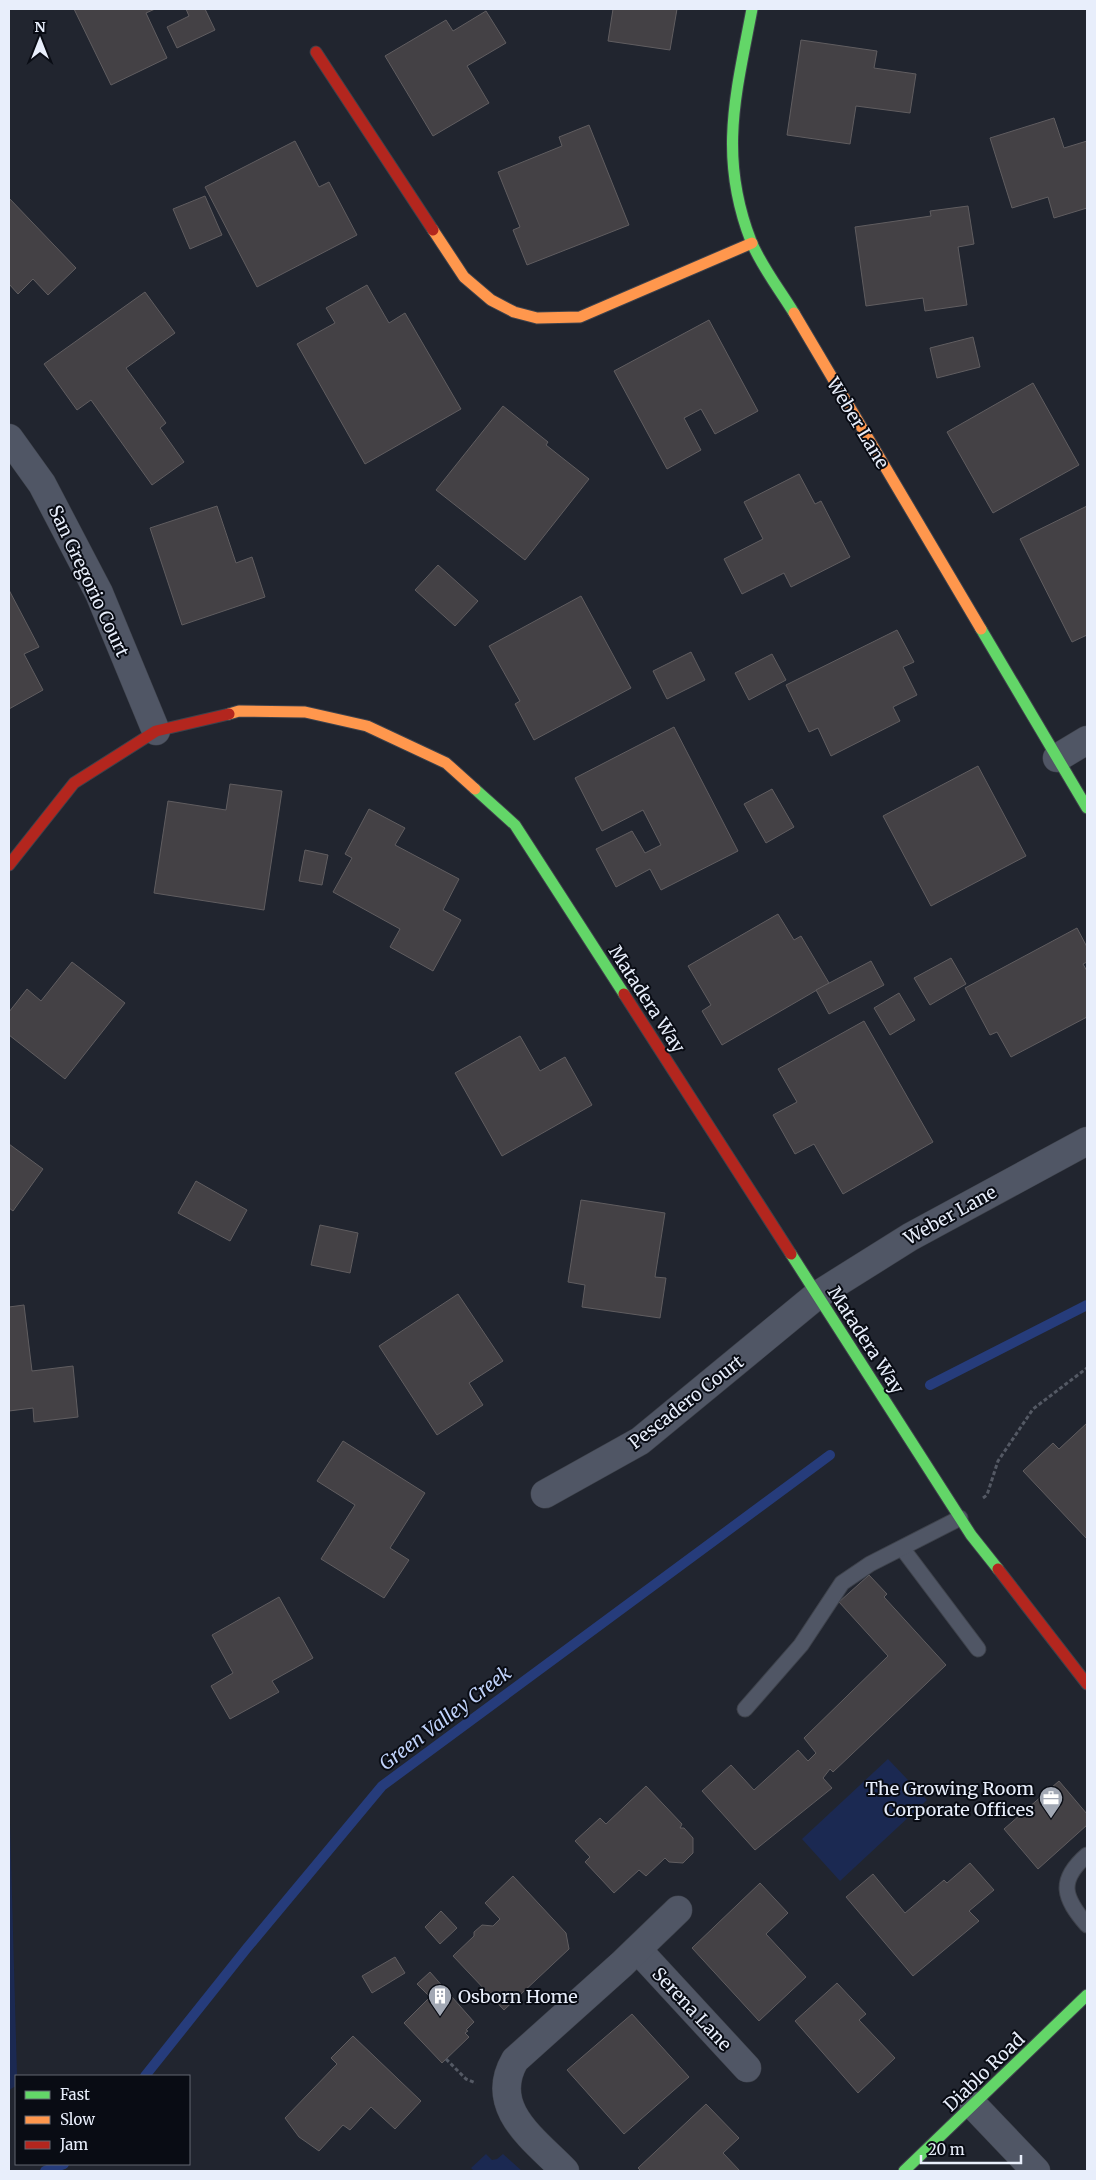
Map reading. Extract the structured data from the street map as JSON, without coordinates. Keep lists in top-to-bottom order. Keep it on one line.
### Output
{"streets":{"street":["Weber Lane","San Gregorio Court","Matadera Way","Pescadero Court","Serena Lane","Diablo Road"]},"crossings":[["Weber Lane","Matadera Way"],["Weber Lane","Pescadero Court"],["San Gregorio Court","Matadera Way"],["Matadera Way","Pescadero Court"]],"water":["Green Valley Creek"],"places":{"office":["The Growing Room Corporate Offices"],"building":["Osborn Home"]},"legend":["Fast","Slow","Jam"],"scale_bar":"20 m","north":"top"}
